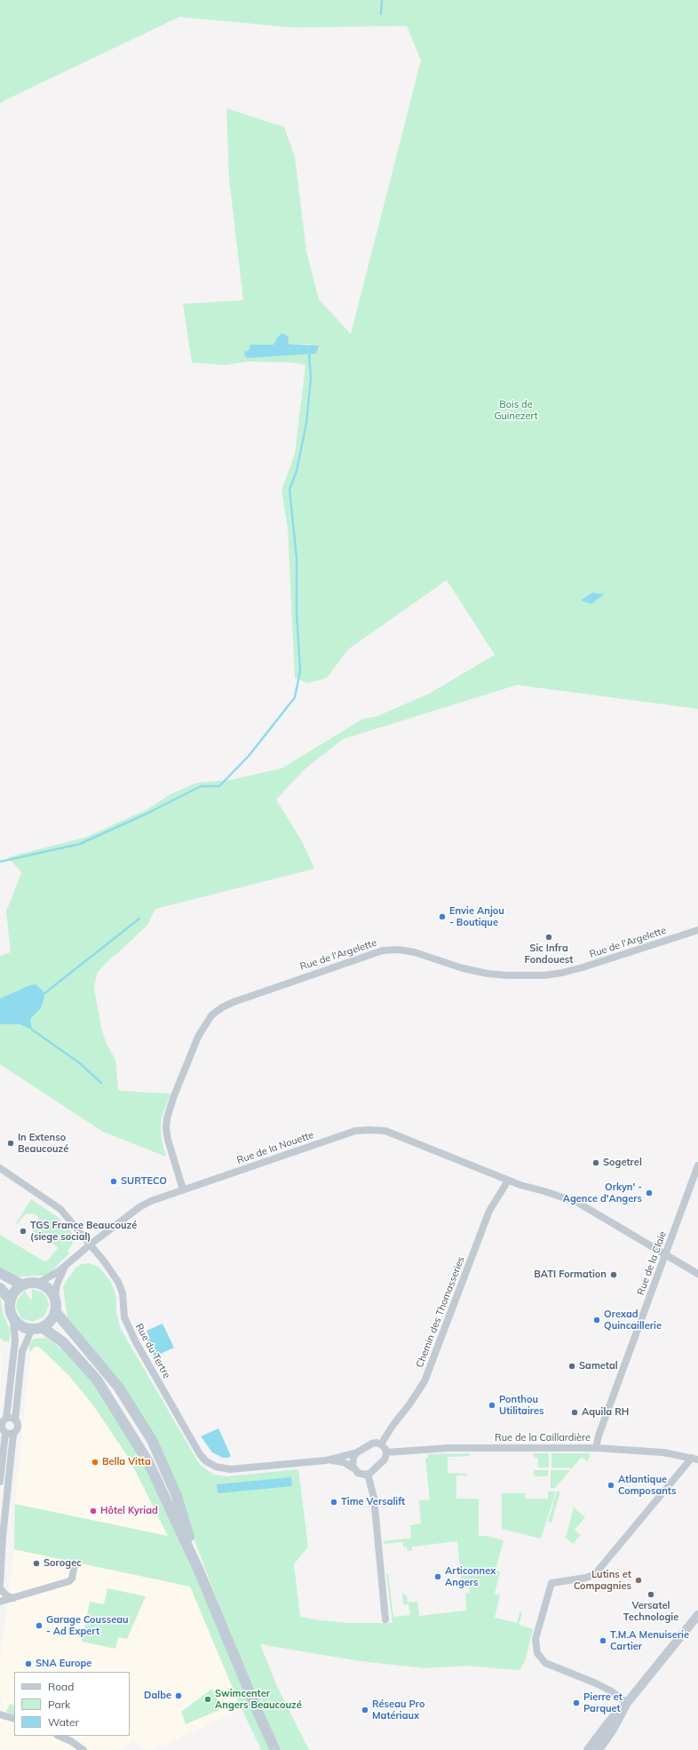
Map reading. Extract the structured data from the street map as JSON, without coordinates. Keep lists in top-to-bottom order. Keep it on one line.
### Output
{"streets":{"street":["Rue de l'Argelette","Rue de la Nouette","Rue de la Claie","Chemin des Thomasseries","Rue du Tertre","Rue de la Caillardière"]},"crossings":[["Rue de l'Argelette","Rue de la Nouette"],["Rue de la Nouette","Rue de la Claie"],["Rue de la Nouette","Chemin des Thomasseries"],["Rue de la Nouette","Rue du Tertre"],["Rue de la Claie","Rue de la Caillardière"],["Chemin des Thomasseries","Rue du Tertre"],["Chemin des Thomasseries","Rue de la Caillardière"],["Rue du Tertre","Rue de la Caillardière"]],"parks":["Bois de Guinezert"],"places":["Envie Anjou - Boutique","Sic Infra Fondouest","In Extenso Beaucouzé","Sogetrel","SURTECO","Orkyn' - Agence d'Angers","TGS France Beaucouzé (siege social)","BATI Formation","Orexad Quincaillerie","Sametal","Ponthou Utilitaires","Aquila RH","Bella Vitta","Atlantique Composants","Time Versalift","Hôtel Kyriad","Sorogec","Articonnex Angers","Lutins et Compagnies","Versatel Technologie","Garage Cousseau - Ad Expert","T.M.A Menuiserie Cartier","SNA Europe","Dalbe","Swimcenter Angers Beaucouzé","Pierre et Parquet","Réseau Pro Matériaux"],"legend":["Road","Park","Water"]}
